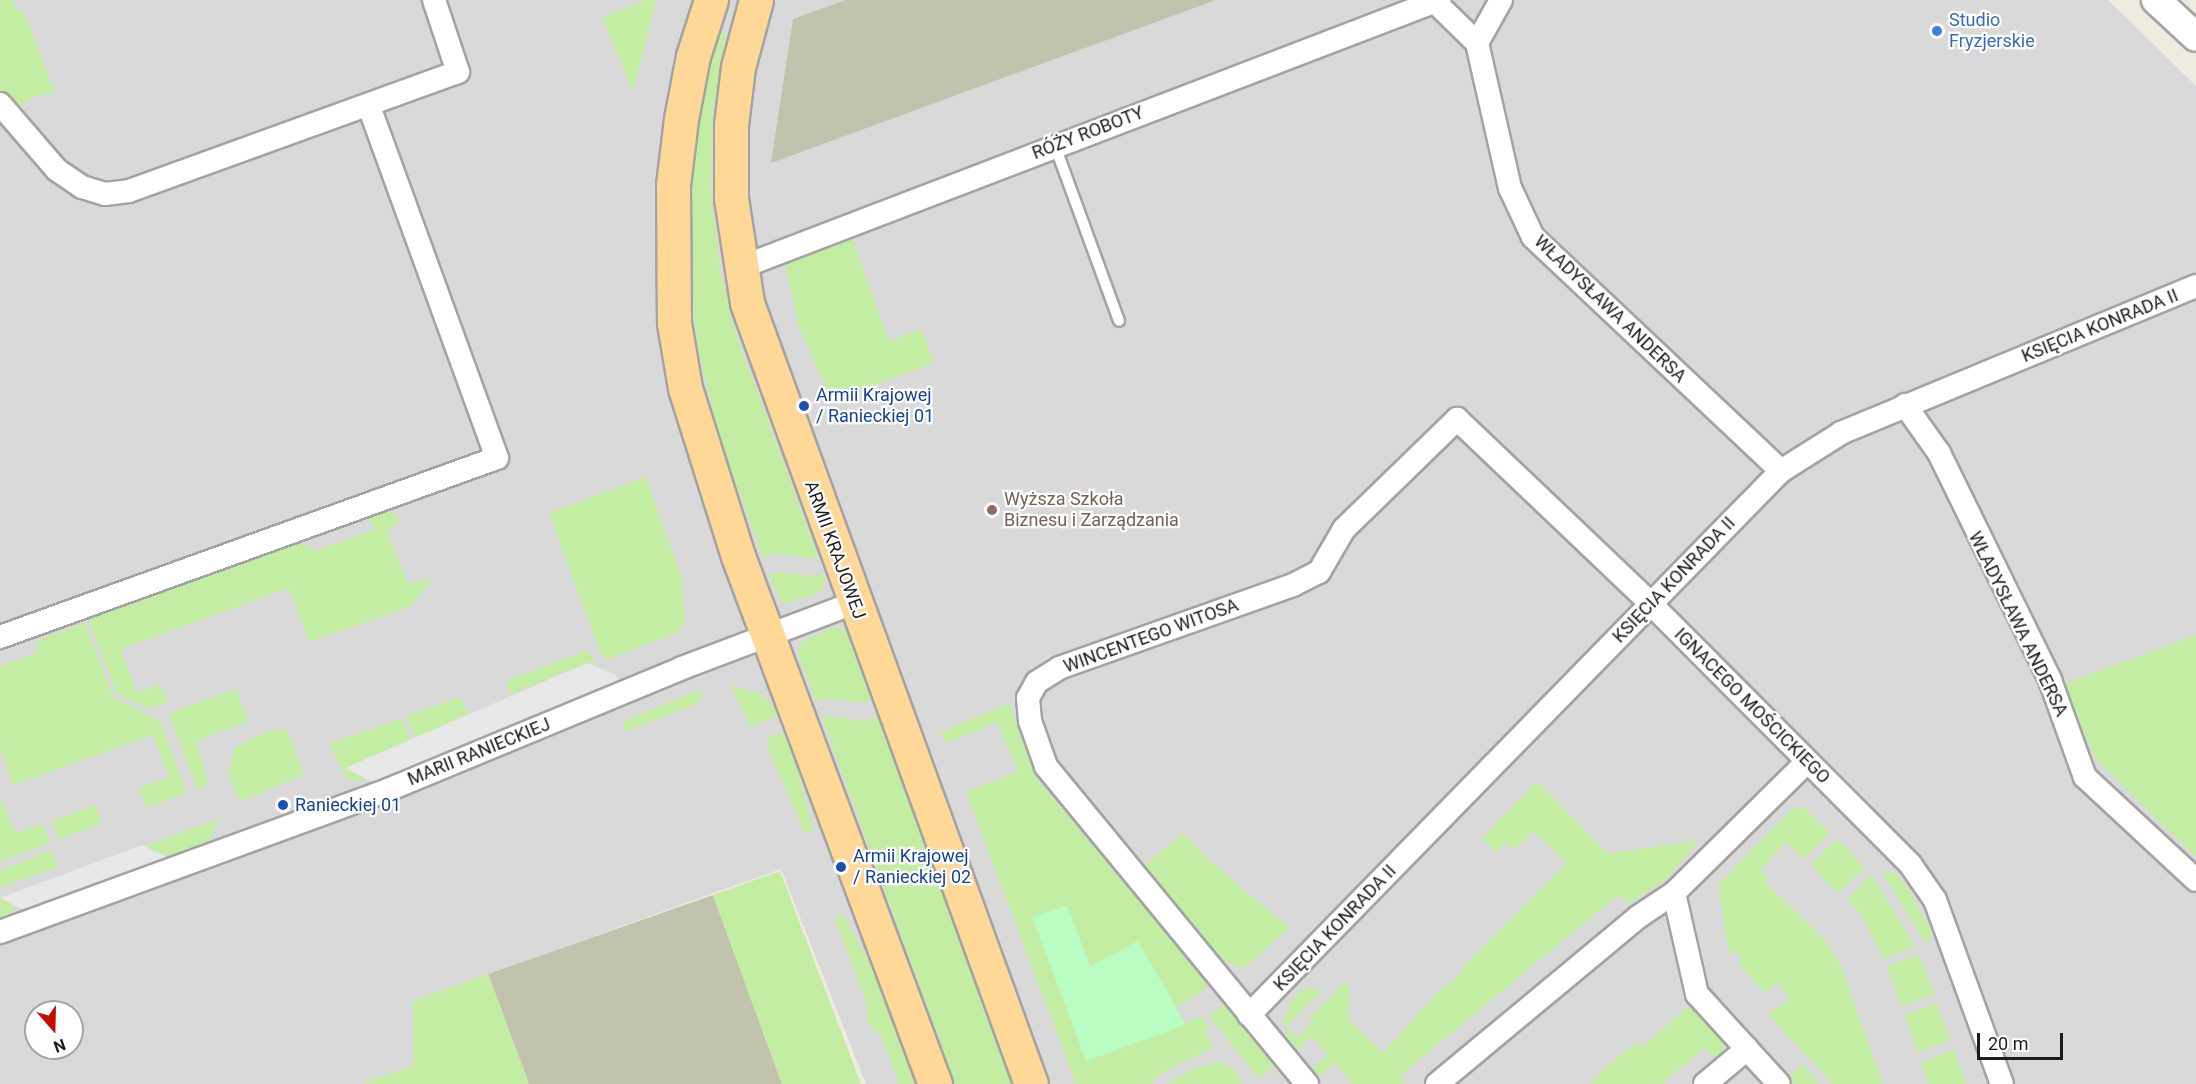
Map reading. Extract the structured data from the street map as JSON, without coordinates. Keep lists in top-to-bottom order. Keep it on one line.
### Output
{"streets":{"main road":["ARMII KRAJOWEJ"],"street":["RÓŻY ROBOTY","WŁADYSŁAWA ANDERSA","KSIĘCIA KONRADA II","WINCENTEGO WITOSA","IGNACEGO MOŚCICKIEGO","MARII RANIECKIEJ"]},"crossings":[["RÓŻY ROBOTY","ARMII KRAJOWEJ"],["WŁADYSŁAWA ANDERSA","KSIĘCIA KONRADA II"],["KSIĘCIA KONRADA II","WINCENTEGO WITOSA"],["KSIĘCIA KONRADA II","IGNACEGO MOŚCICKIEGO"],["ARMII KRAJOWEJ","MARII RANIECKIEJ"],["WINCENTEGO WITOSA","IGNACEGO MOŚCICKIEGO"]],"places":["Studio Fryzjerskie","Armii Krajowej / Ranieckiej 01","Wyższa Szkoła Biznesu i Zarządzania","Ranieckiej 01","Armii Krajowej / Ranieckiej 02"],"scale_bar":"20 m","north":"bottom"}
